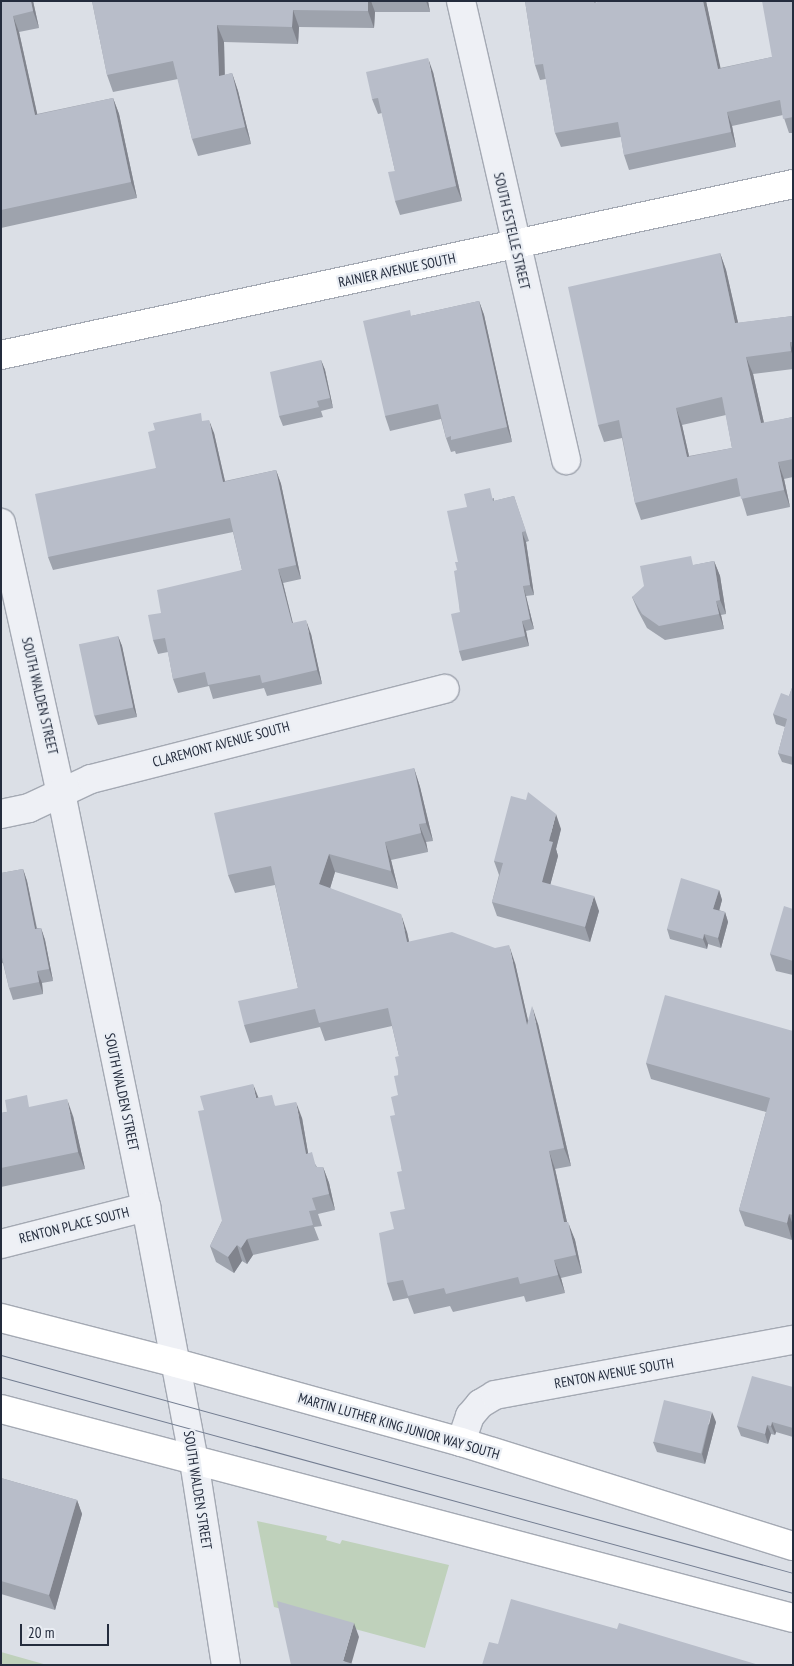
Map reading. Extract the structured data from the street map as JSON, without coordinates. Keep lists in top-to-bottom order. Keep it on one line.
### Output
{"streets":{"main road":["RAINIER AVENUE SOUTH","MARTIN LUTHER KING JUNIOR WAY SOUTH"],"street":["SOUTH ESTELLE STREET","SOUTH WALDEN STREET","CLAREMONT AVENUE SOUTH","RENTON PLACE SOUTH","RENTON AVENUE SOUTH"]},"crossings":[["SOUTH ESTELLE STREET","RAINIER AVENUE SOUTH"],["SOUTH WALDEN STREET","CLAREMONT AVENUE SOUTH"],["SOUTH WALDEN STREET","RENTON PLACE SOUTH"],["SOUTH WALDEN STREET","MARTIN LUTHER KING JUNIOR WAY SOUTH"],["RENTON AVENUE SOUTH","MARTIN LUTHER KING JUNIOR WAY SOUTH"]],"scale_bar":"20 m"}
